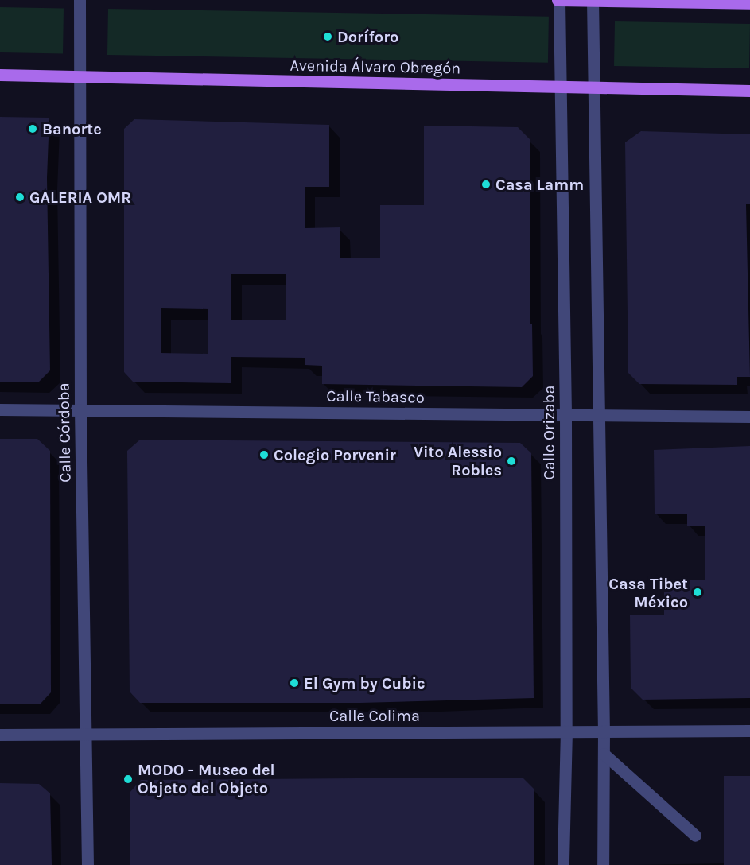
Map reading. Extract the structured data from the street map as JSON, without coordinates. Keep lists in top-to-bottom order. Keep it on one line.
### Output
{"streets":{"main road":["Avenida Álvaro Obregón"],"street":["Calle Tabasco","Calle Córdoba","Calle Orizaba","Calle Colima"]},"crossings":[["Avenida Álvaro Obregón","Calle Córdoba"],["Avenida Álvaro Obregón","Calle Orizaba"],["Calle Tabasco","Calle Córdoba"],["Calle Tabasco","Calle Orizaba"],["Calle Córdoba","Calle Colima"],["Calle Orizaba","Calle Colima"]],"places":["Doríforo","Banorte","Casa Lamm","GALERIA OMR","Colegio Porvenir","Vito Alessio Robles","Casa Tibet México","El Gym by Cubic","MODO - Museo del Objeto del Objeto"]}
